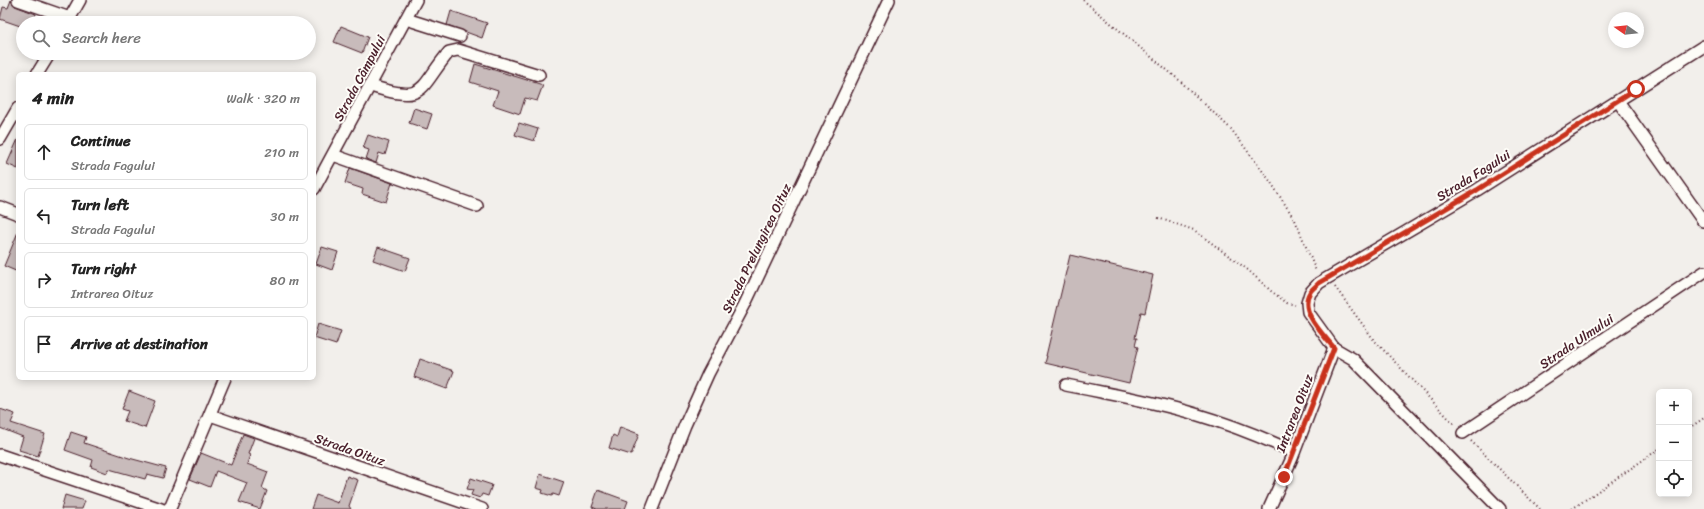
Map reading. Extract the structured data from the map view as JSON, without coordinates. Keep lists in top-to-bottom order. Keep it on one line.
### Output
{"streets":{"street":["Strada Câmpului","Strada Fagului","Strada Prelungirea Oituz","Strada Ulmului","Intrarea Oituz","Strada Oituz"]},"north":"left","page":{"search":"Search here","heading":["4 min","Walk · 320 m"],"list":[["Continue","Strada Fagului","210 m"],["Turn left","Strada Fagului","30 m"],["Turn right","Intrarea Oituz","80 m"],"Arrive at destination"],"map_buttons":["+","−"]}}
